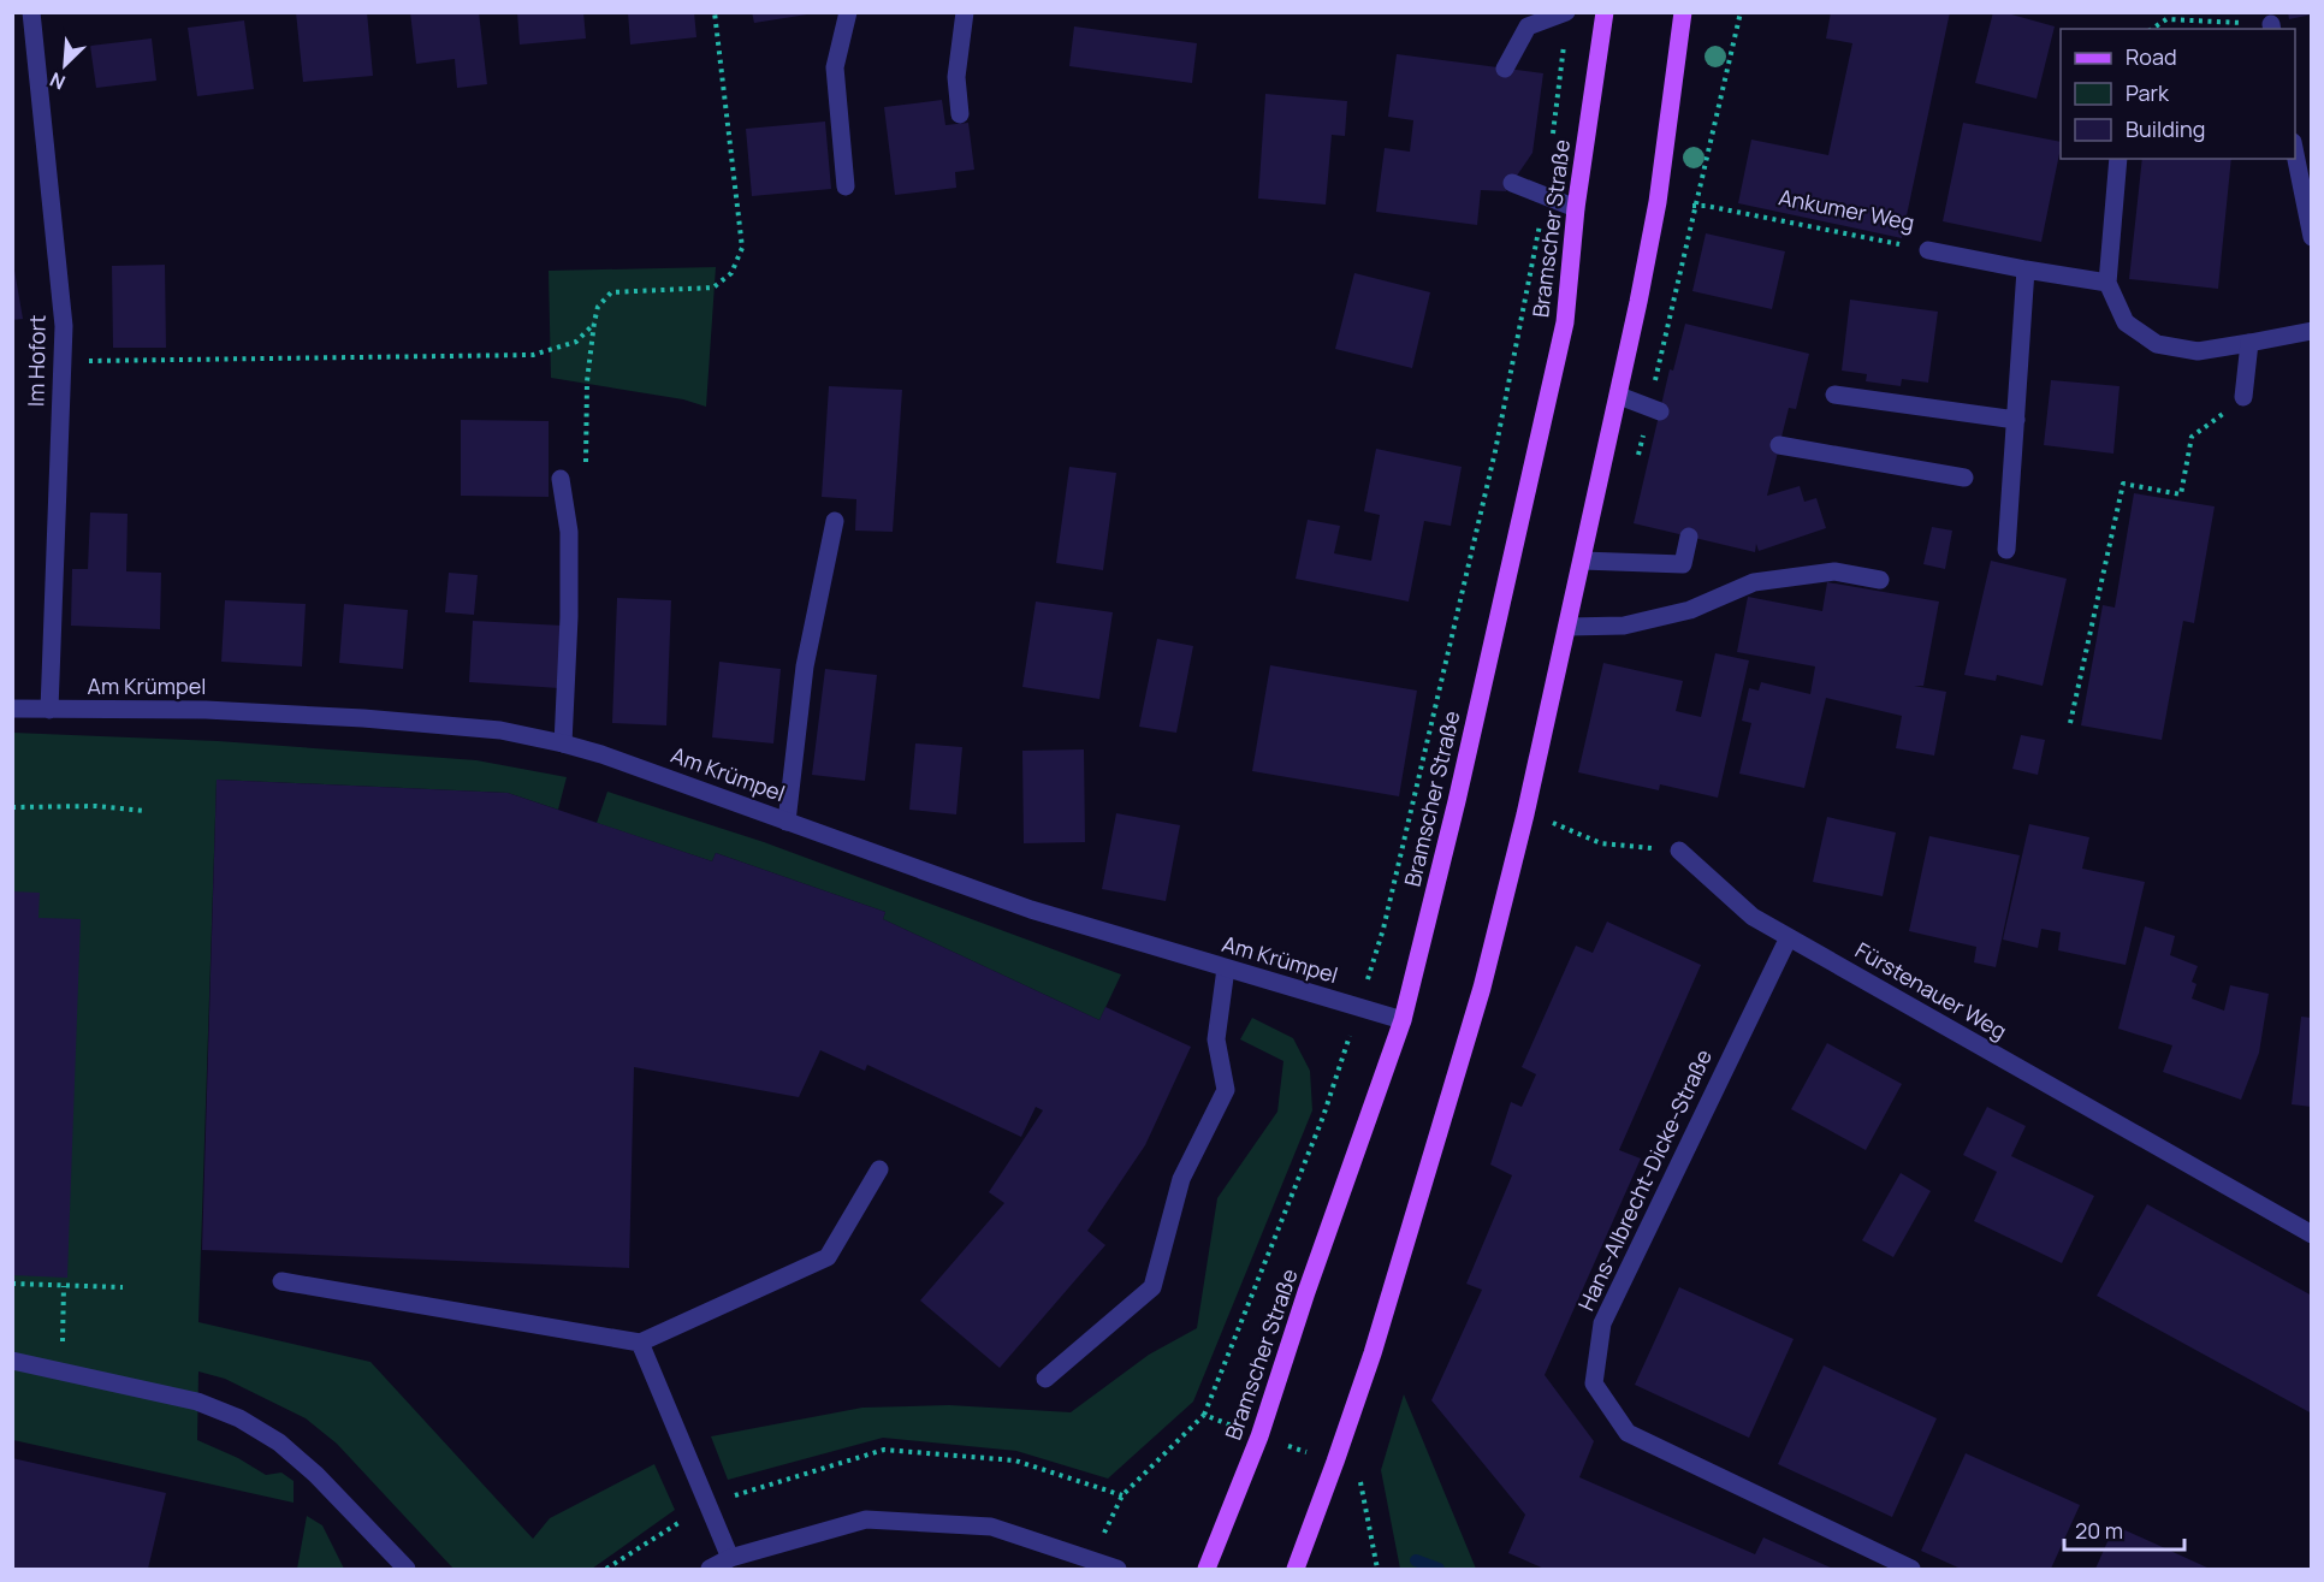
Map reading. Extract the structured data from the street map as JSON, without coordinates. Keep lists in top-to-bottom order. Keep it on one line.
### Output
{"streets":{"main road":["Bramscher Straße"],"street":["Ankumer Weg","Im Hofort","Am Krümpel","Fürstenauer Weg","Hans-Albrecht-Dicke-Straße"]},"crossings":[["Bramscher Straße","Am Krümpel"],["Im Hofort","Am Krümpel"],["Fürstenauer Weg","Hans-Albrecht-Dicke-Straße"]],"legend":["Road","Park","Building"],"scale_bar":"20 m","north":"bottom left"}
